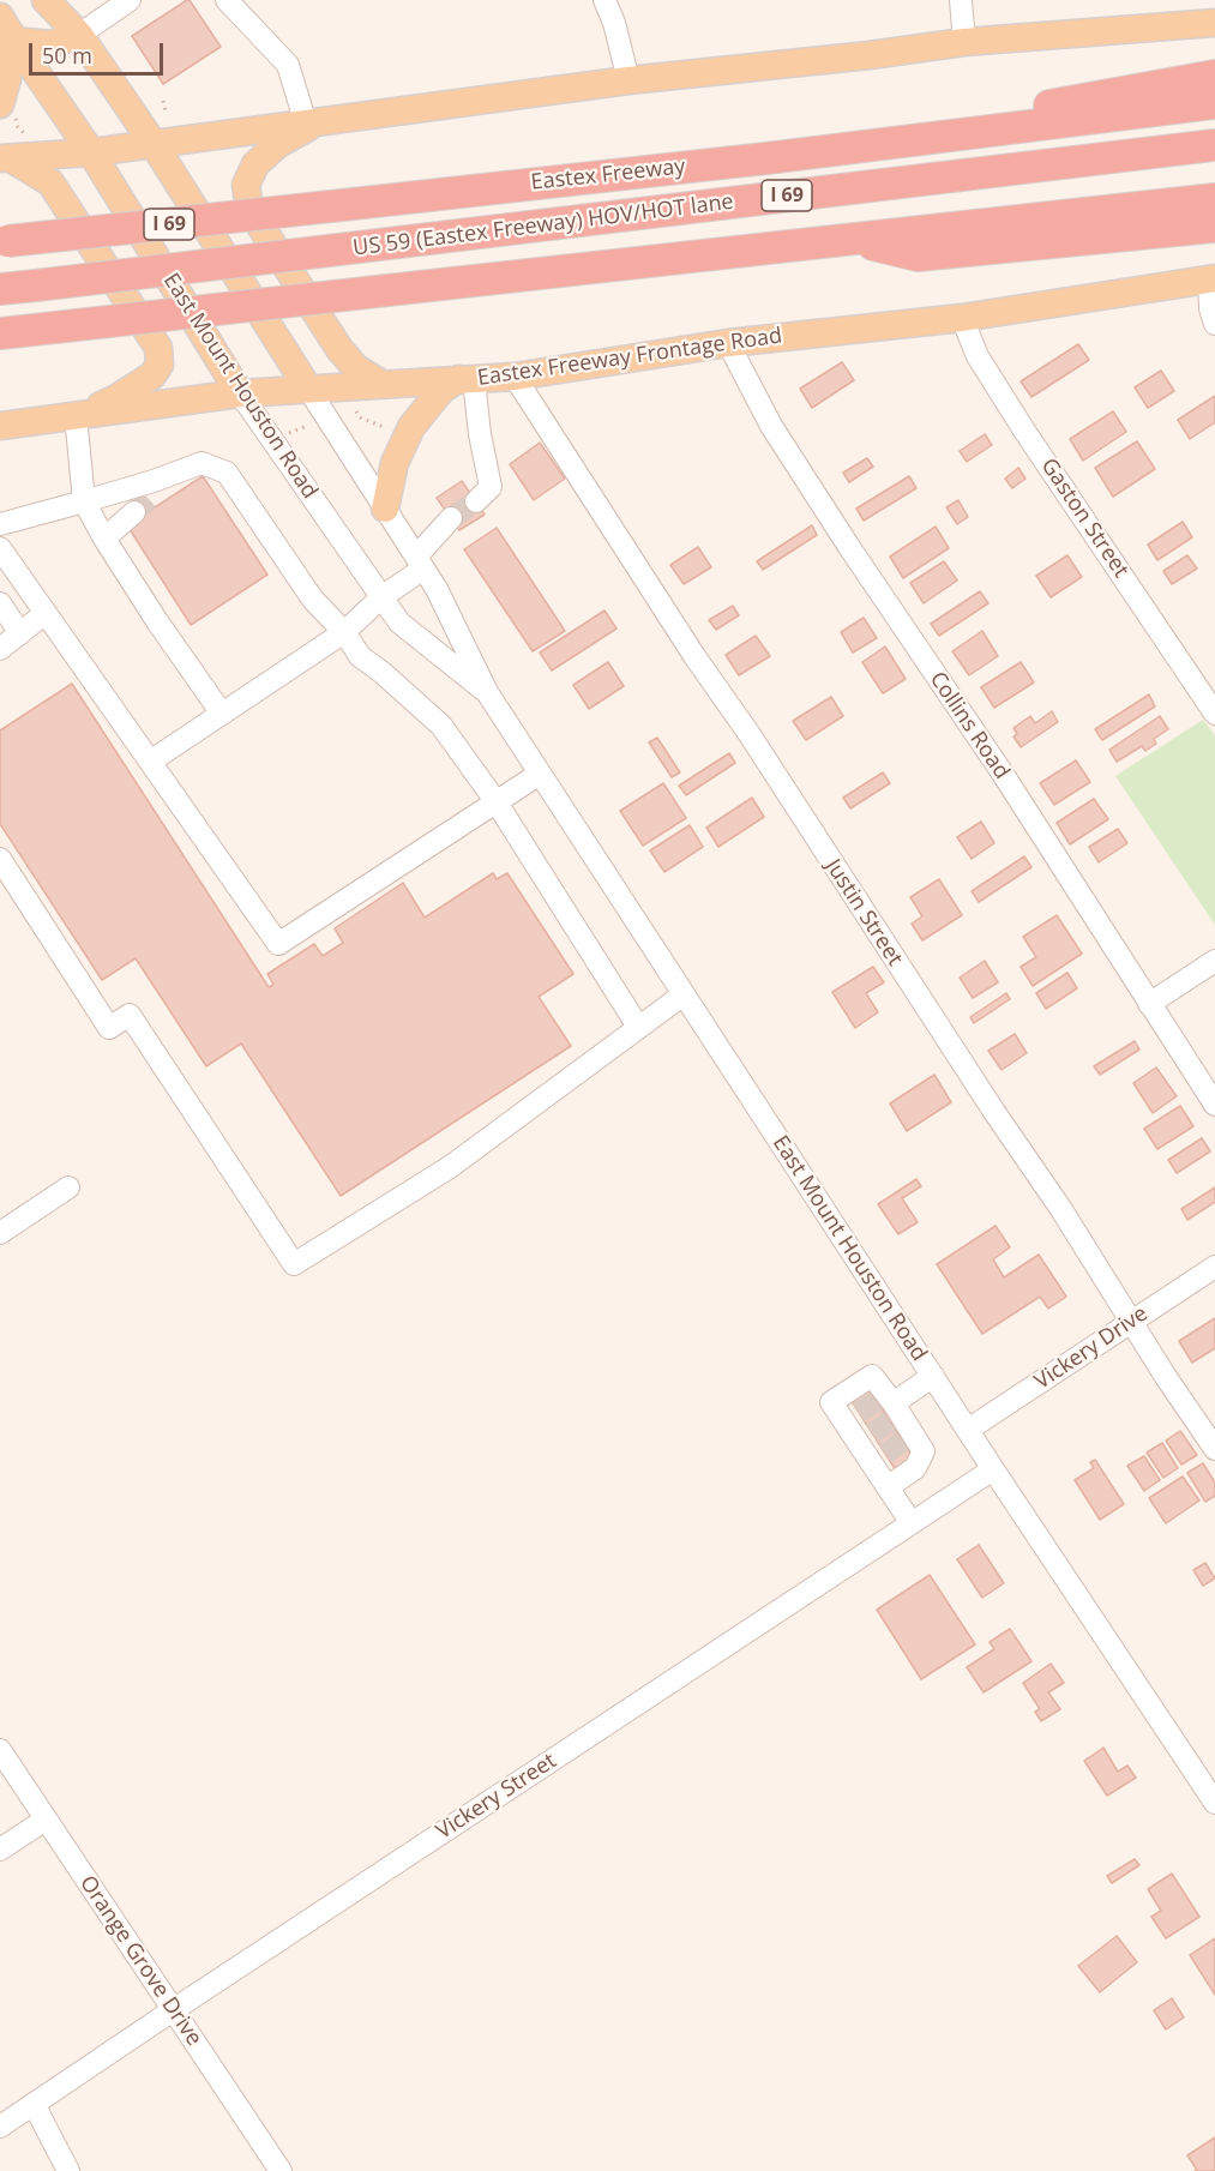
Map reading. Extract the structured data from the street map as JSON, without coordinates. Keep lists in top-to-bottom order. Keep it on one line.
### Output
{"streets":{"highway":["Eastex Freeway","I 69","US 59 (Eastex Freeway) HOV/HOT lane"],"main road":["Eastex Freeway Frontage Road","East Mount Houston Road"],"street":["Gaston Street","Collins Road","Justin Street","Vickery Drive","Vickery Street","Orange Grove Drive"]},"crossings":[["Eastex Freeway Frontage Road","East Mount Houston Road"],["Eastex Freeway Frontage Road","Gaston Street"],["Eastex Freeway Frontage Road","Collins Road"],["Eastex Freeway Frontage Road","Justin Street"],["East Mount Houston Road","Vickery Drive"],["East Mount Houston Road","Vickery Street"],["Justin Street","Vickery Drive"],["Vickery Street","Orange Grove Drive"]],"scale_bar":"50 m"}
